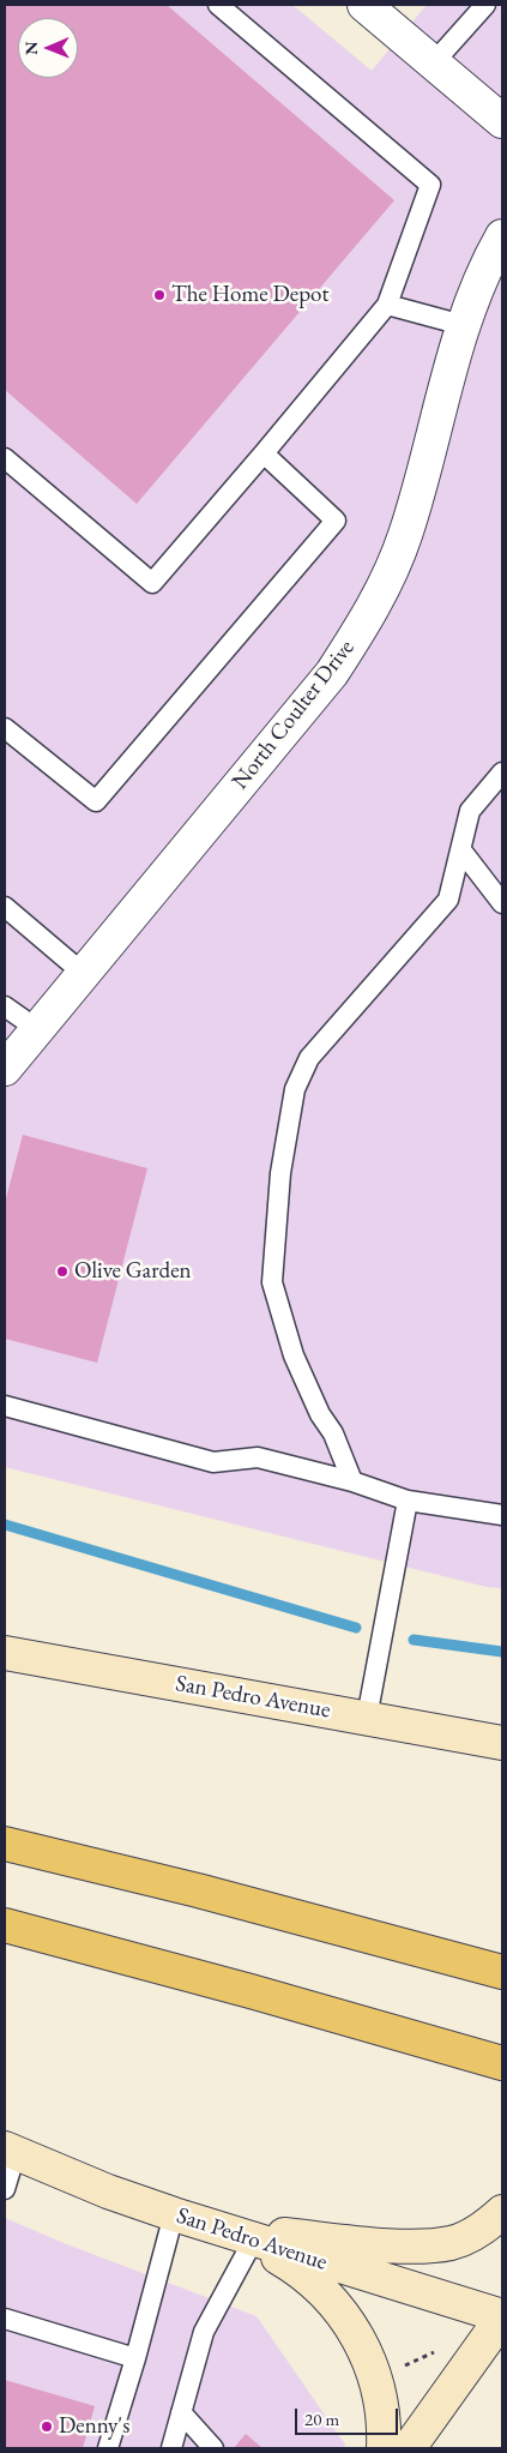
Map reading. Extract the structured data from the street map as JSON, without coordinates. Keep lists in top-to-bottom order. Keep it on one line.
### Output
{"streets":{"main road":["San Pedro Avenue"],"street":["North Coulter Drive"]},"places":["The Home Depot","Olive Garden","Denny's"],"scale_bar":"20 m","north":"left"}
